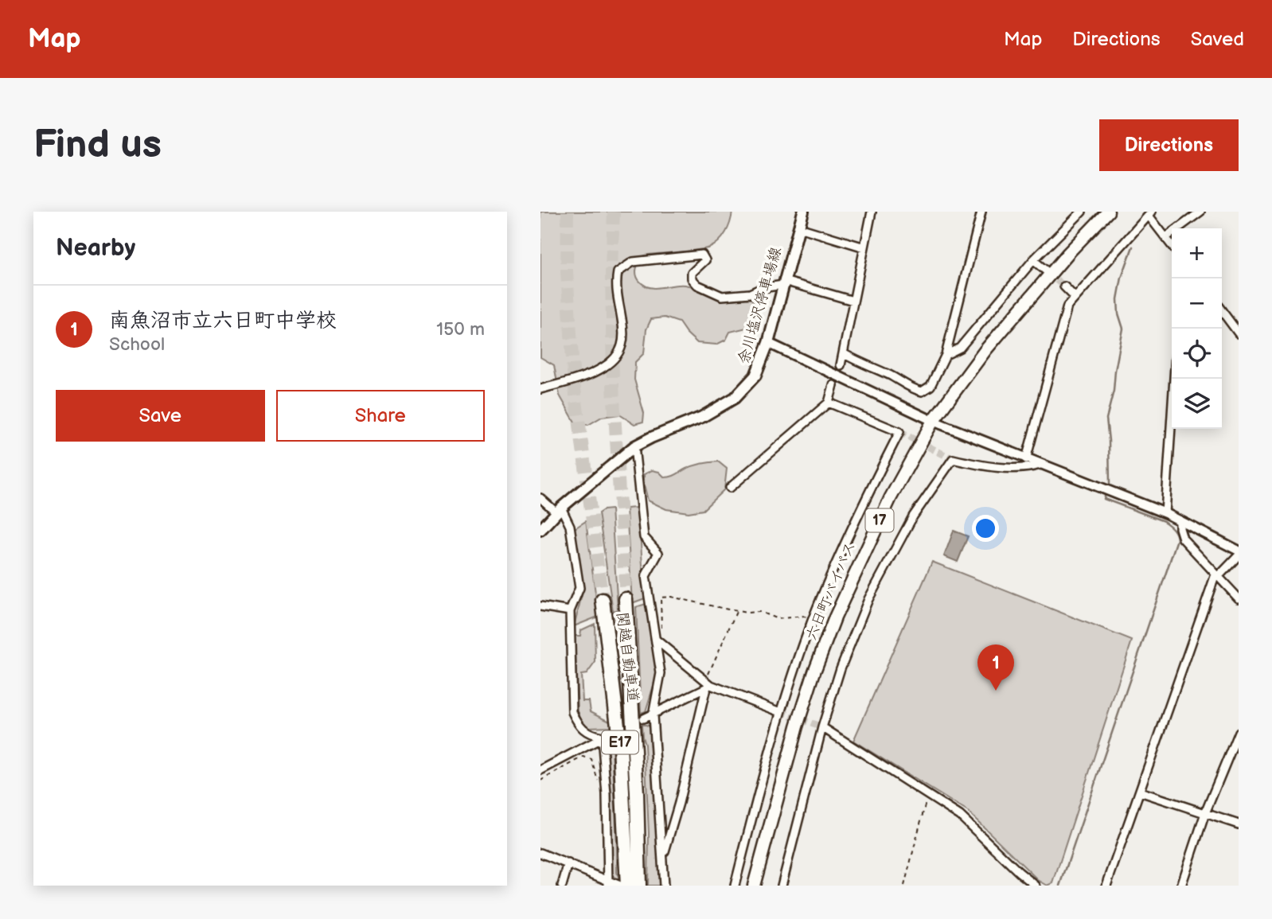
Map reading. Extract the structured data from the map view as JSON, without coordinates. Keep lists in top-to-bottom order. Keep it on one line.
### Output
{"streets":{"highway":["17","六日町バイパス","関越自動車道","E17"],"main road":["余川塩沢停車場線"]},"page":{"header":"Map","nav":["Map","Directions","Saved"],"buttons":["Directions",["Save","Share"]],"title":"Find us","heading":"Nearby","map_buttons":["+","−"],"list":[{"mark":"1","name":"南魚沼市立六日町中学校","note":"School","value":"150 m"}],"pins":"1"}}
